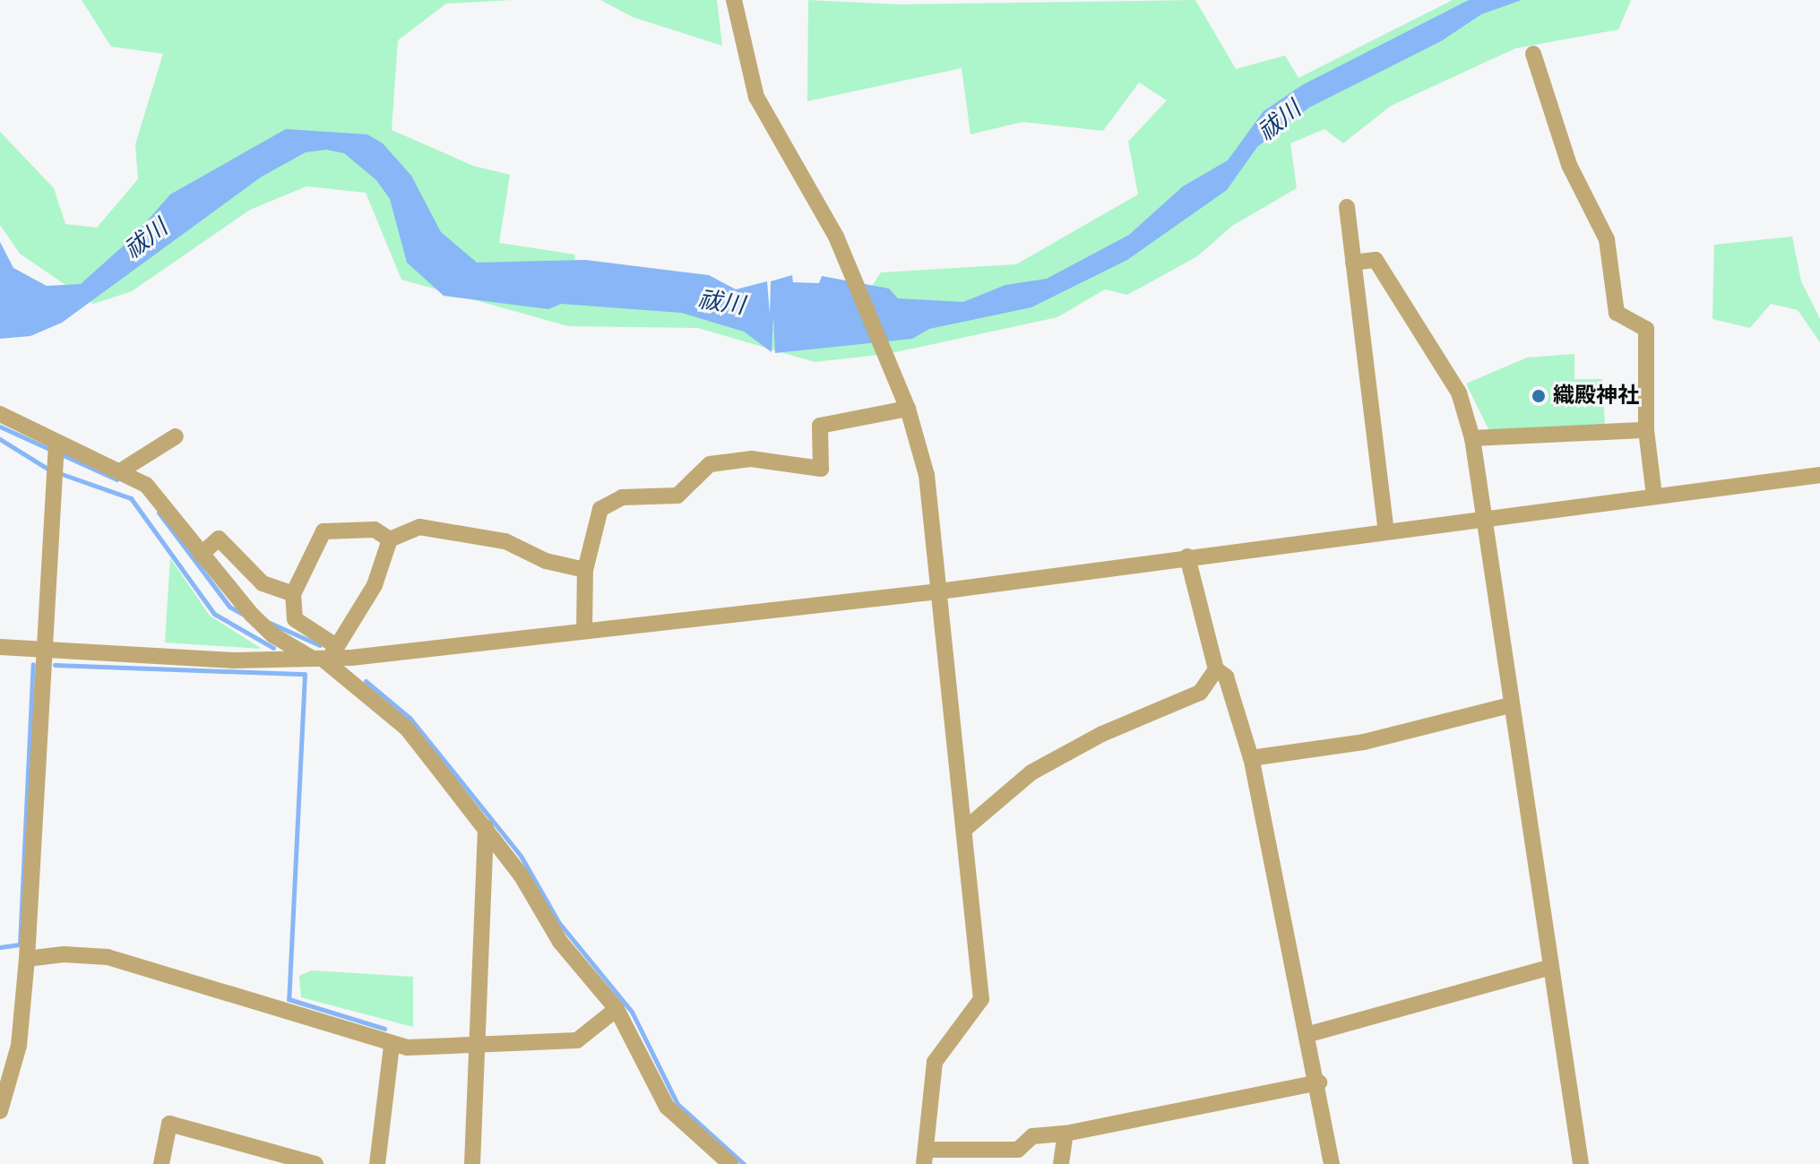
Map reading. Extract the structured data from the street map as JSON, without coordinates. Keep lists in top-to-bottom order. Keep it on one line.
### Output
{"water":["祓川"],"places":["織殿神社"]}
